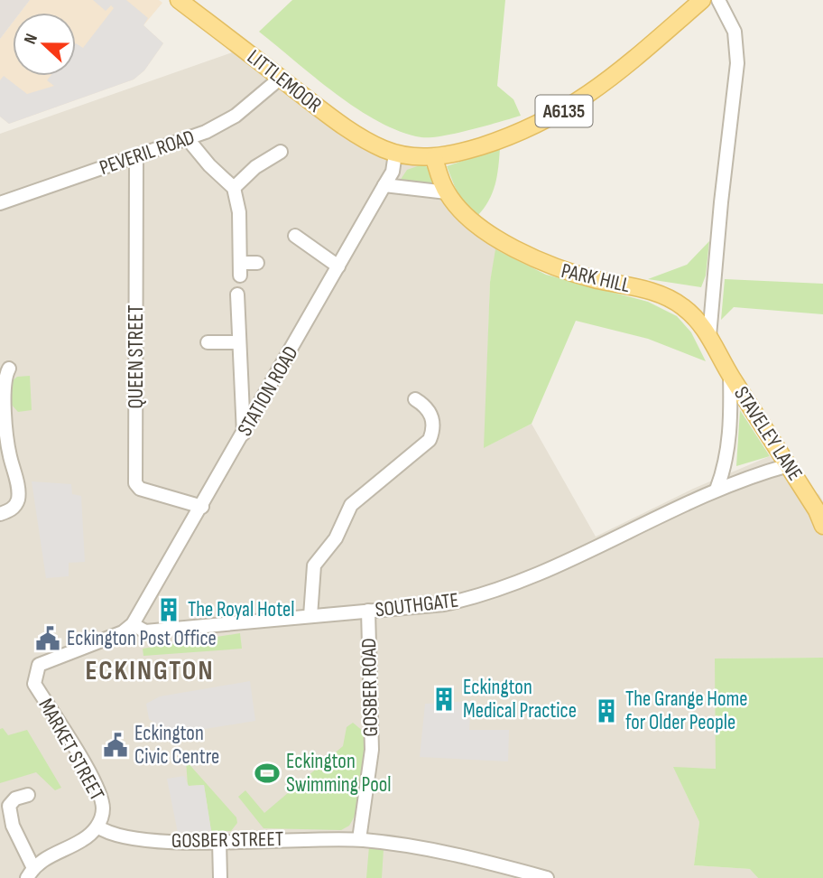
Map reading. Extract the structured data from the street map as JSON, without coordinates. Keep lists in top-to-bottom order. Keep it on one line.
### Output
{"streets":{"main road":["LITTLEMOOR","A6135","PARK HILL","STAVELEY LANE"],"street":["PEVERIL ROAD","QUEEN STREET","STATION ROAD","SOUTHGATE","GOSBER ROAD","MARKET STREET","GOSBER STREET"]},"crossings":[["LITTLEMOOR","A6135"],["LITTLEMOOR","PEVERIL ROAD"],["LITTLEMOOR","STATION ROAD"],["A6135","PARK HILL"],["A6135","STATION ROAD"],["PEVERIL ROAD","QUEEN STREET"],["PARK HILL","STAVELEY LANE"],["QUEEN STREET","STATION ROAD"],["STATION ROAD","SOUTHGATE"],["STATION ROAD","MARKET STREET"],["STAVELEY LANE","SOUTHGATE"],["SOUTHGATE","GOSBER ROAD"],["SOUTHGATE","MARKET STREET"],["GOSBER ROAD","GOSBER STREET"],["MARKET STREET","GOSBER STREET"]],"districts":["ECKINGTON"],"places":{"building":["The Royal Hotel","Eckington Medical Practice","The Grange Home for Older People"],"public building":["Eckington Post Office","Eckington Civic Centre"],"sports":["Eckington Swimming Pool"]},"north":"left"}
